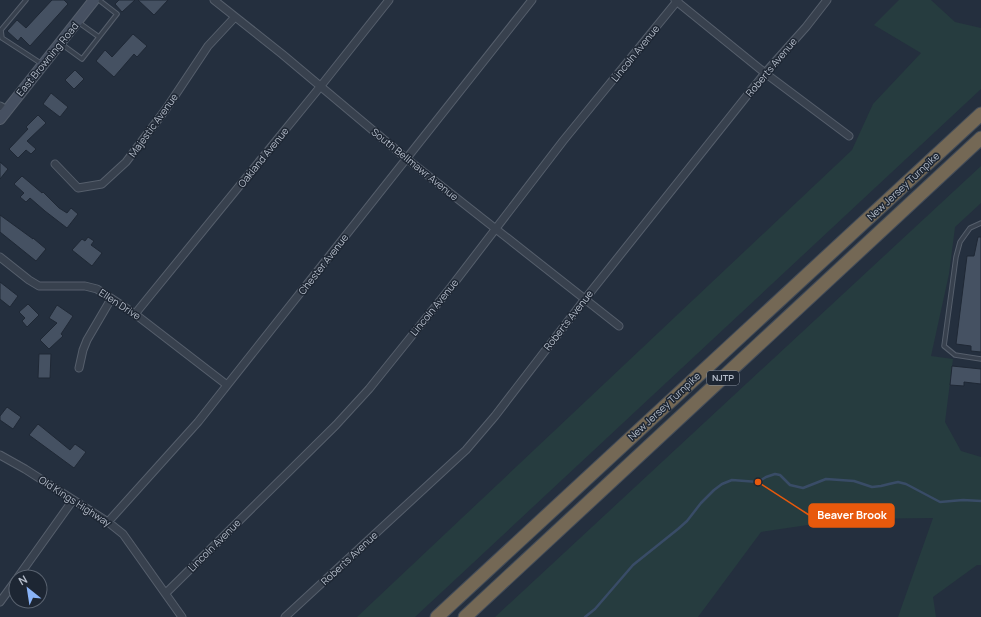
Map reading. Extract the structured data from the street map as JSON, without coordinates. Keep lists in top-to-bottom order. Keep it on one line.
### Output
{"streets":{"highway":["New Jersey Turnpike","NJTP"],"main road":["East Browning Road"],"street":["Lincoln Avenue","Roberts Avenue","Majestic Avenue","Oakland Avenue","South Bellmawr Avenue","Chester Avenue","Ellen Drive","Old Kings Highway"]},"crossings":[["Lincoln Avenue","South Bellmawr Avenue"],["Lincoln Avenue","Old Kings Highway"],["Roberts Avenue","South Bellmawr Avenue"],["Majestic Avenue","South Bellmawr Avenue"],["Oakland Avenue","South Bellmawr Avenue"],["Oakland Avenue","Ellen Drive"],["South Bellmawr Avenue","Chester Avenue"],["Chester Avenue","Ellen Drive"],["Chester Avenue","Old Kings Highway"]],"places":["Beaver Brook"],"north":"top left"}
